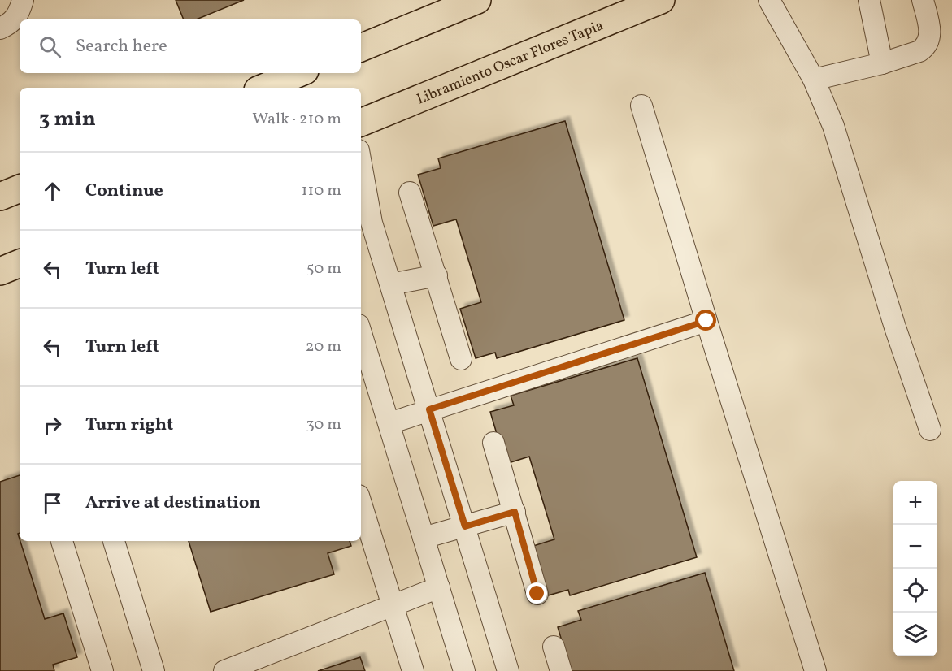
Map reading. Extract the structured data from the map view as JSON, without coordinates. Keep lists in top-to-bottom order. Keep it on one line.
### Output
{"streets":{"highway":["Libramiento Oscar Flores Tapia"]},"page":{"search":"Search here","heading":["3 min","Walk · 210 m"],"list":[["Continue","110 m"],["Turn left","50 m"],["Turn left","20 m"],["Turn right","30 m"],"Arrive at destination"],"map_buttons":["+","−"]}}
